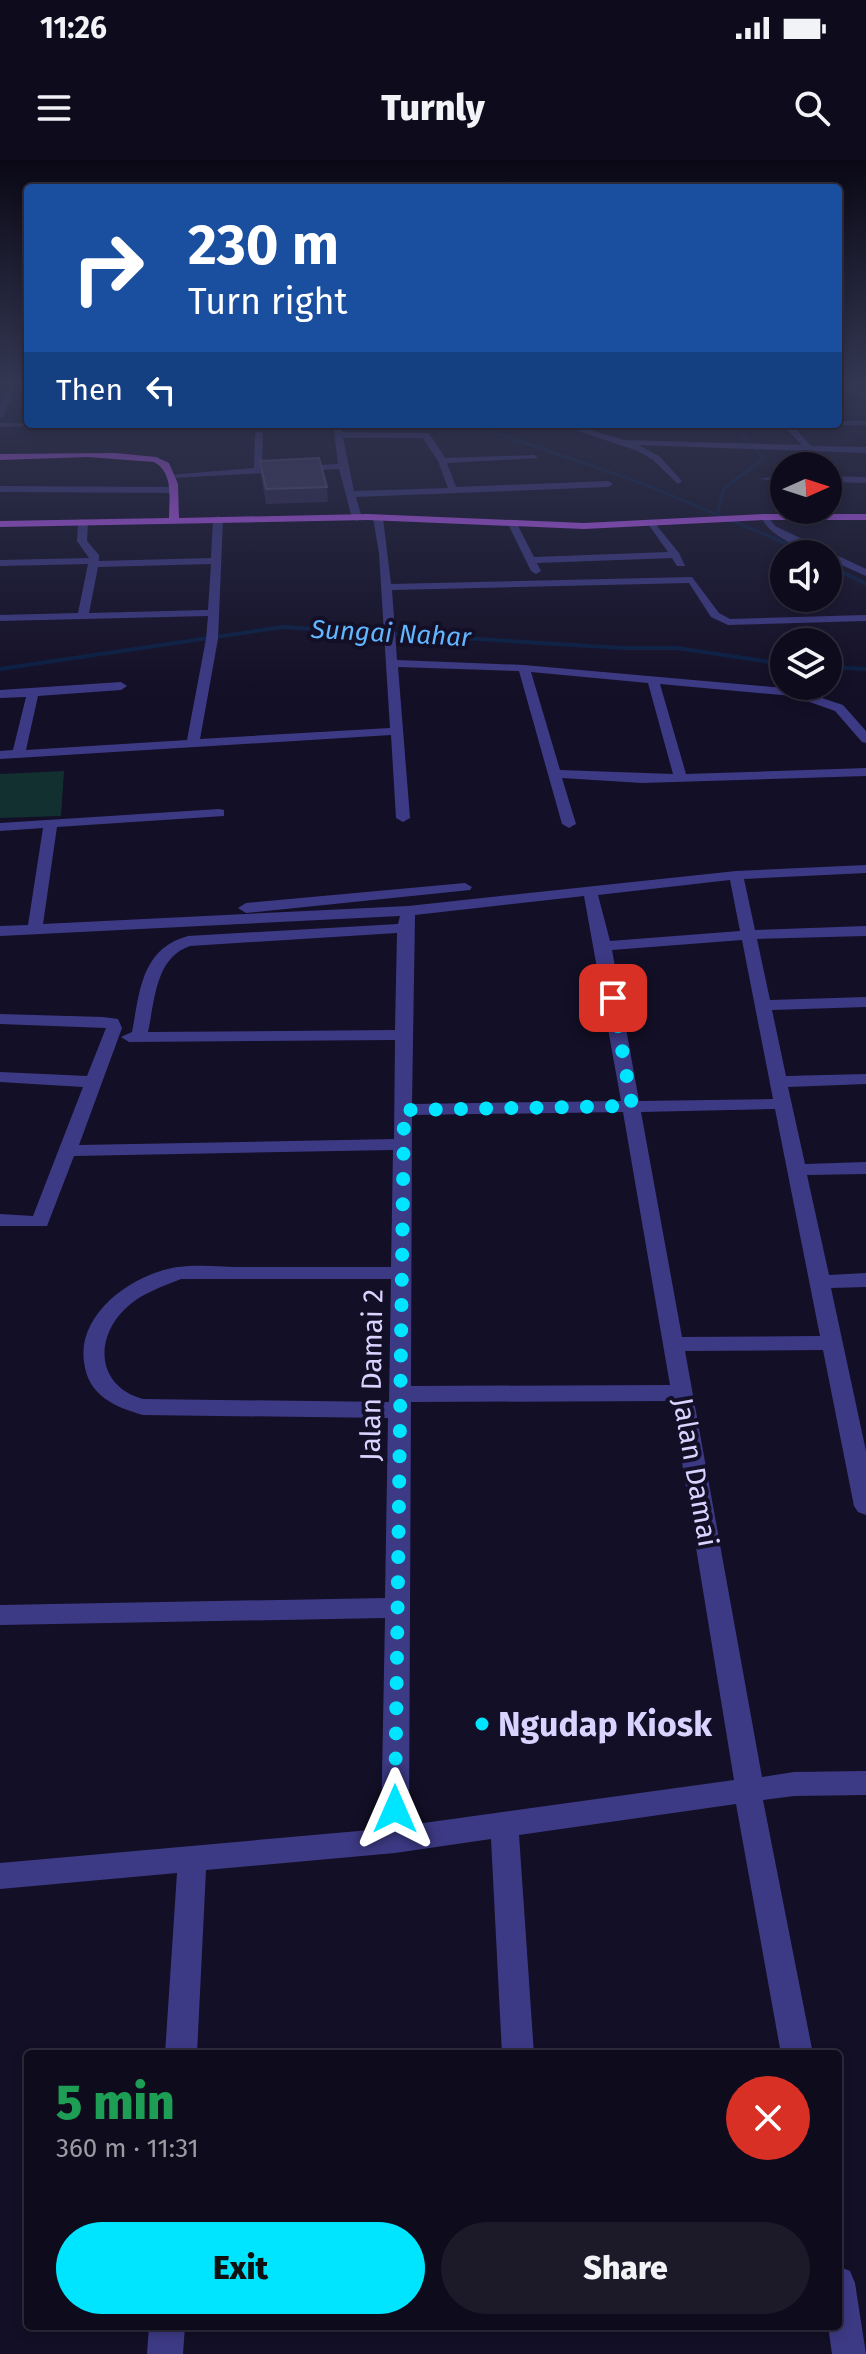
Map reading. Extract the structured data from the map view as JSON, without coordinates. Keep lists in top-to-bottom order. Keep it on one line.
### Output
{"streets":{"street":["Jalan Damai 2","Jalan Damai"]},"water":["Sungai Nahar"],"places":["Ngudap Kiosk"],"north":"right","page":{"status":"11:26","header":"Turnly","turn":["230 m","Turn right"],"then":"Then","heading":["5 min","360 m · 11:31"],"buttons":["Exit","Share"]}}
